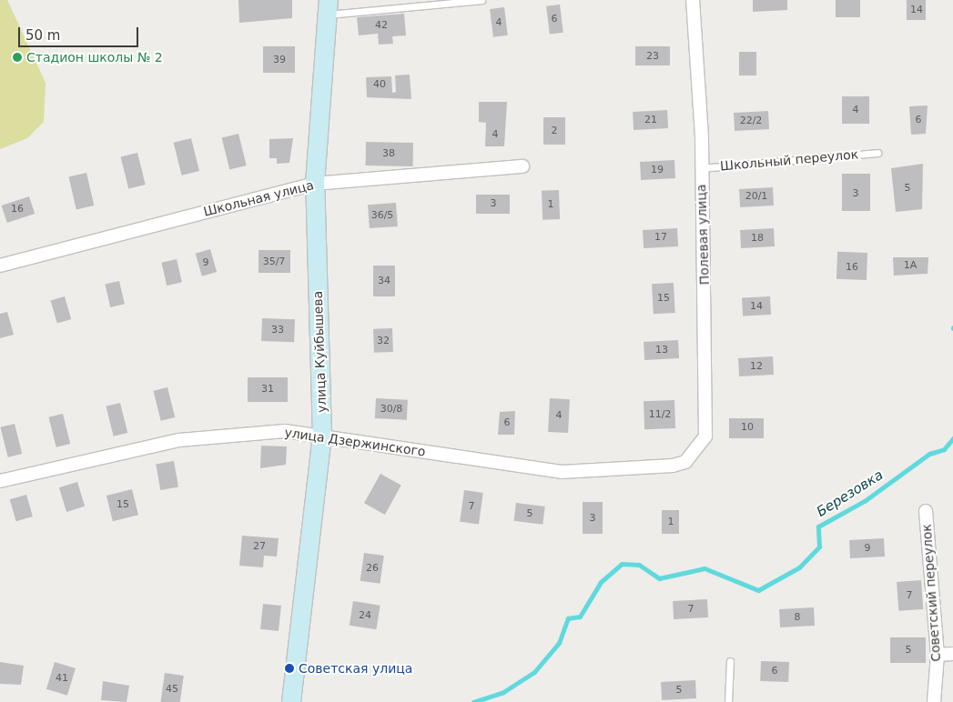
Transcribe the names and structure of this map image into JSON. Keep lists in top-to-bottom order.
{
  "streets": {
    "street": [
      "Школьная улица",
      "Полевая улица",
      "улица Куйбышева",
      "улица Дзержинского",
      "Советский переулок"
    ],
    "lane": ["Школьный переулок"]
  },
  "crossings": [
    ["Школьный переулок", "Полевая улица"],
    ["Школьная улица", "улица Куйбышева"],
    ["Полевая улица", "улица Дзержинского"],
    ["улица Куйбышева", "улица Дзержинского"]
  ],
  "water": ["Березовка"],
  "places": ["Стадион школы № 2", "Советская улица"],
  "house_numbers": [
    "14",
    "6",
    "4",
    "42",
    "23",
    "39",
    "40",
    "4",
    "21",
    "6",
    "22/2",
    "2",
    "4",
    "38",
    "19",
    "5",
    "3",
    "20/1",
    "3",
    "1",
    "16",
    "36/5",
    "17",
    "18",
    "35/7",
    "9",
    "1А",
    "16",
    "34",
    "15",
    "14",
    "33",
    "32",
    "13",
    "12",
    "31",
    "30/8",
    "11/2",
    "4",
    "6",
    "10",
    "15",
    "7",
    "5",
    "3",
    "1",
    "27",
    "9",
    "26",
    "7",
    "7",
    "24",
    "8",
    "5",
    "6",
    "41",
    "45",
    "5"
  ],
  "scale_bar": "50 m"
}
